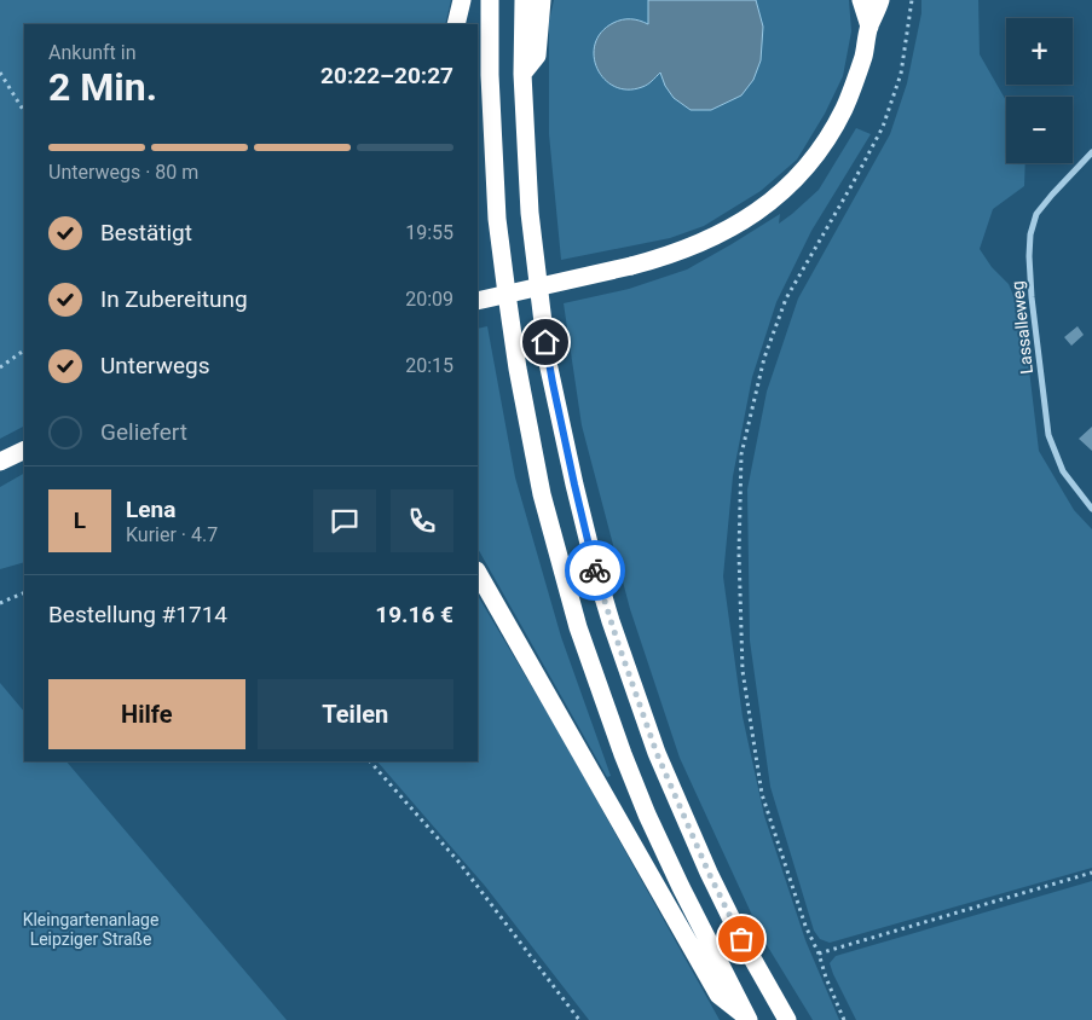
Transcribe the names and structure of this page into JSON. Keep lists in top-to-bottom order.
{
  "streets": {
    "street": ["Lassalleweg"]
  },
  "parks": ["Kleingartenanlage Leipziger Straße"],
  "page": {
    "map_buttons": ["+", "−"],
    "heading": ["2 Min.", "Ankunft in", "20:22–20:27"],
    "panel": [
      "Lena",
      "Kurier · 4.7",
      "Bestellung #1714",
      "19.16 €"
    ],
    "bar": "Unterwegs · 80 m",
    "list": [
      ["Bestätigt", "19:55"],
      ["In Zubereitung", "20:09"],
      ["Unterwegs", "20:15"],
      "Geliefert"
    ],
    "round": "L",
    "buttons": ["Hilfe", "Teilen"]
  }
}
